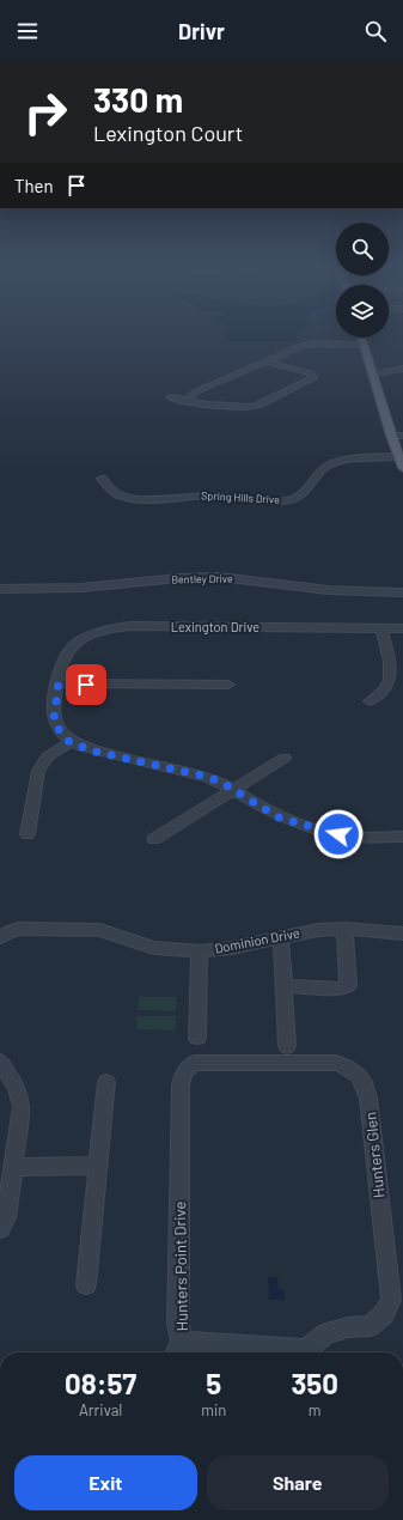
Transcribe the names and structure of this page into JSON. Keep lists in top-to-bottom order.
{
  "streets": {
    "street": [
      "Spring Hills Drive",
      "Bentley Drive",
      "Lexington Drive",
      "Dominion Drive",
      "Hunters Glen",
      "Hunters Point Drive"
    ]
  },
  "crossings": [
    ["Hunters Glen", "Hunters Point Drive"]
  ],
  "page": {
    "header": "Drivr",
    "turn": ["330 m", "Lexington Court"],
    "then": "Then",
    "eta": [
      "08:57",
      "Arrival",
      "5",
      "min",
      "350",
      "m"
    ],
    "buttons": ["Exit", "Share"]
  }
}
